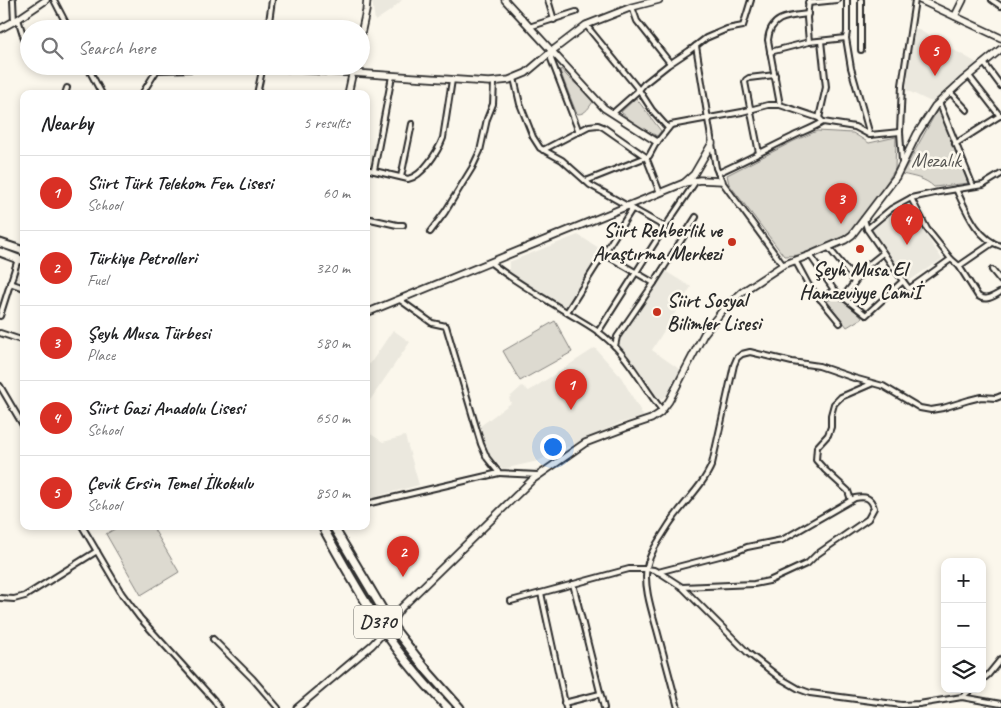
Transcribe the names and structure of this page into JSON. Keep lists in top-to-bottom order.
{
  "streets": {
    "highway": ["D370"]
  },
  "parks": ["Mezalık"],
  "places": ["Siirt Rehberlik ve Araştırma Merkezi", "Şeyh Musa El Hamzeviyye Camiİ", "Siirt Sosyal Bilimler Lisesi"],
  "page": {
    "search": "Search here",
    "pins": [
      "5",
      "3",
      "4",
      "1",
      "2"
    ],
    "heading": ["Nearby", "5 results"],
    "list": [
      {
        "mark": "1",
        "name": "Siirt Türk Telekom Fen Lisesi",
        "note": "School",
        "value": "60 m"
      },
      {
        "mark": "2",
        "name": "Türkiye Petrolleri",
        "note": "Fuel",
        "value": "320 m"
      },
      {
        "mark": "3",
        "name": "Şeyh Musa Türbesi",
        "note": "Place",
        "value": "580 m"
      },
      {
        "mark": "4",
        "name": "Siirt Gazi Anadolu Lisesi",
        "note": "School",
        "value": "650 m"
      },
      {
        "mark": "5",
        "name": "Çevik Ersin Temel İlkokulu",
        "note": "School",
        "value": "850 m"
      }
    ],
    "map_buttons": ["+", "−"]
  }
}
